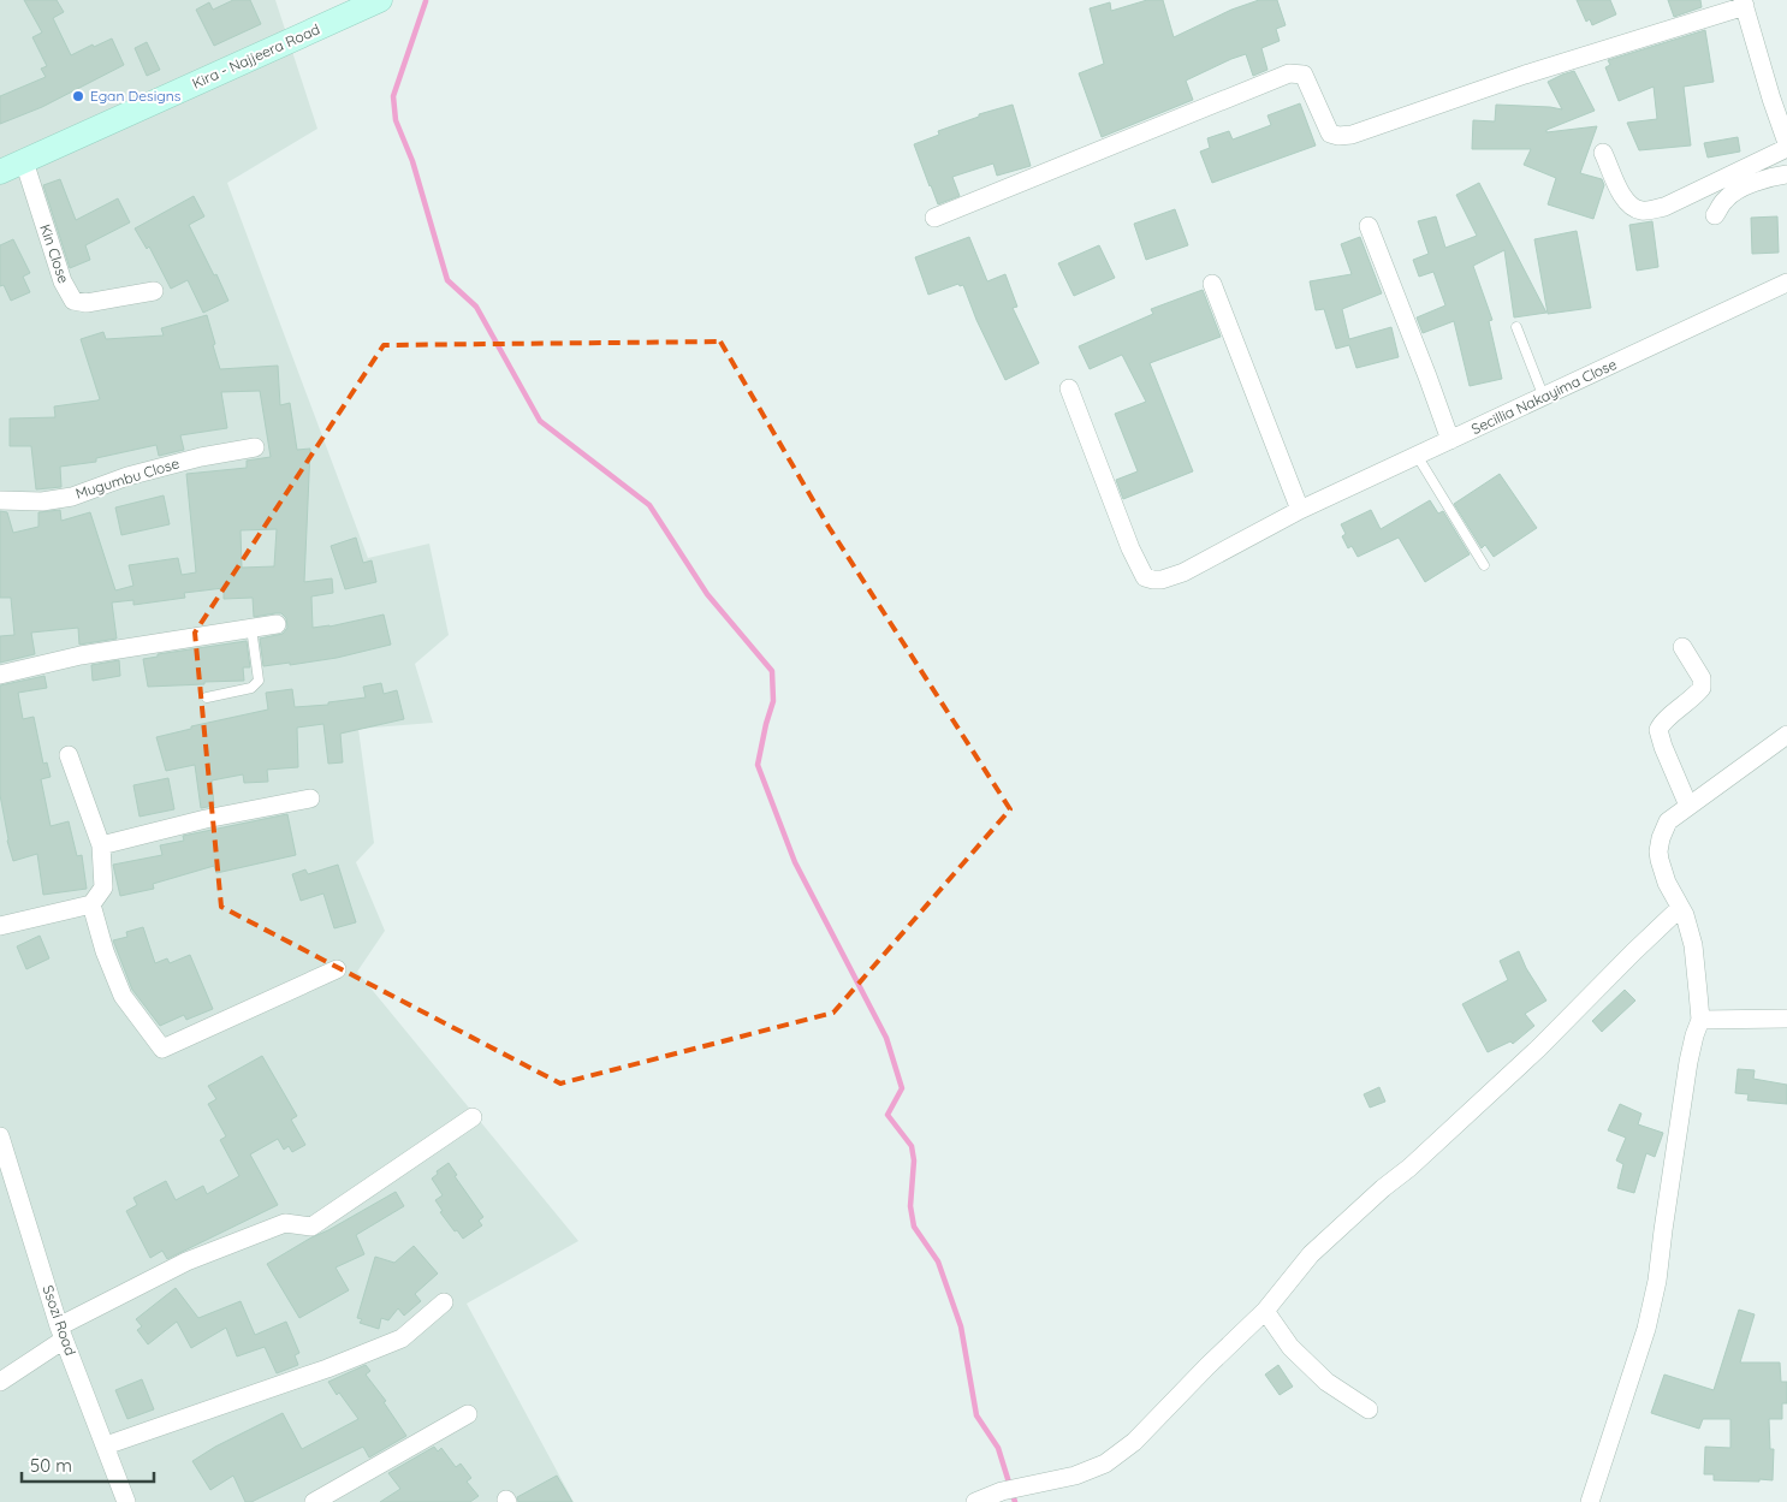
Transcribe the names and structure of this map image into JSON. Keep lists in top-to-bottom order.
{
  "streets": {
    "main road": ["Kira - Najjeera Road"],
    "street": [
      "Kin Close",
      "Secillia Nakayima Close",
      "Mugumbu Close",
      "Ssozi Road"
    ]
  },
  "crossings": [
    ["Kira - Najjeera Road", "Kin Close"]
  ],
  "places": ["Egan Designs"],
  "scale_bar": "50 m"
}
